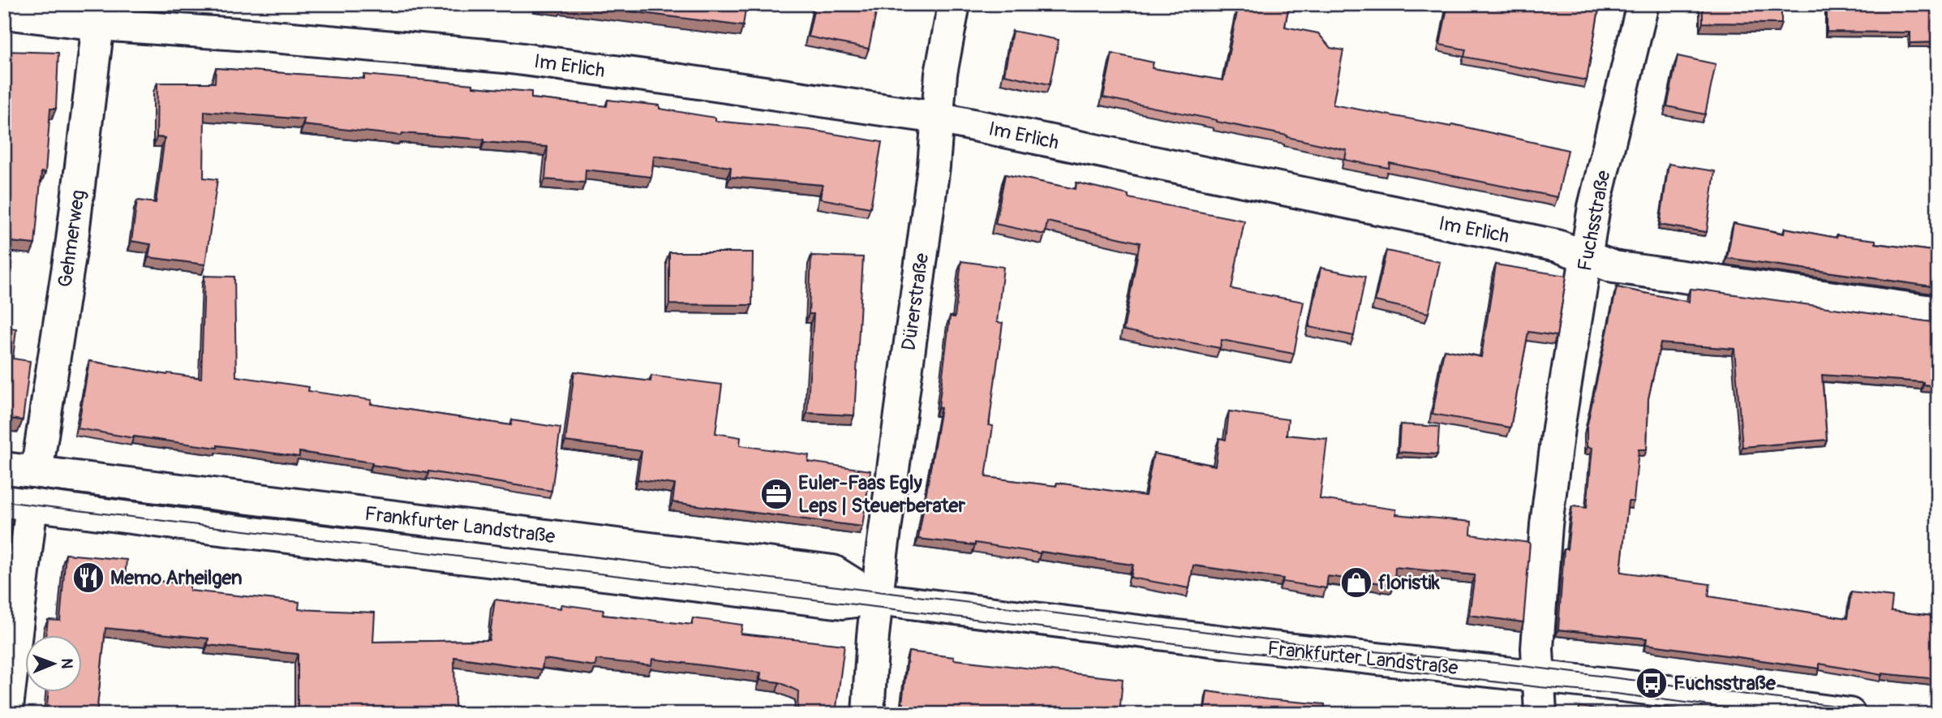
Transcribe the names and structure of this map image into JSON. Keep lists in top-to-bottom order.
{
  "streets": {
    "street": [
      "Im Erlich",
      "Fuchsstraße",
      "Gehmerweg",
      "Dürerstraße",
      "Frankfurter Landstraße"
    ]
  },
  "crossings": [
    ["Im Erlich", "Fuchsstraße"],
    ["Im Erlich", "Gehmerweg"],
    ["Im Erlich", "Dürerstraße"],
    ["Fuchsstraße", "Frankfurter Landstraße"],
    ["Gehmerweg", "Frankfurter Landstraße"],
    ["Dürerstraße", "Frankfurter Landstraße"]
  ],
  "places": {
    "office": ["Euler-Faas Egly Leps | Steuerberater"],
    "restaurant": ["Memo Arheilgen"],
    "shop": ["floristik"],
    "bus stop": ["Fuchsstraße"]
  },
  "north": "right"
}
